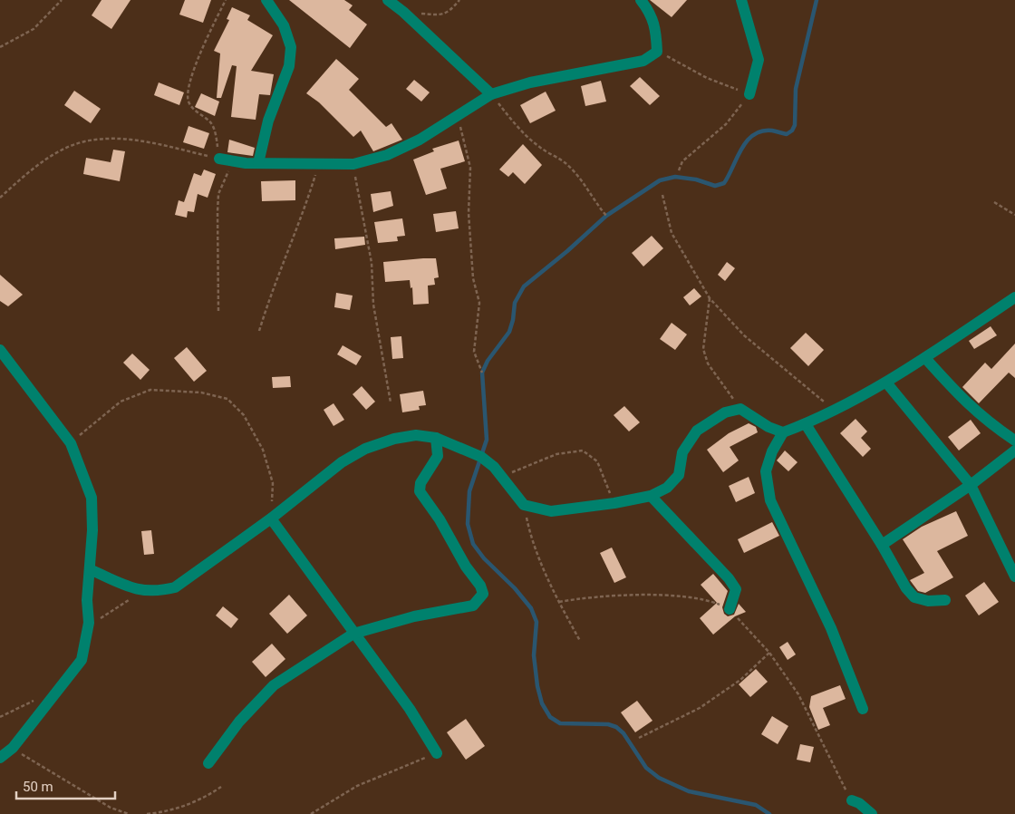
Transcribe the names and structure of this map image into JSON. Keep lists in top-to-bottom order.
{
  "scale_bar": "50 m"
}
